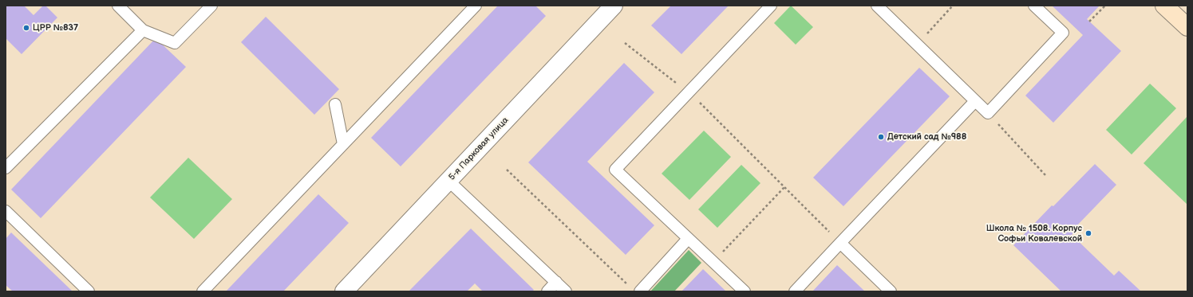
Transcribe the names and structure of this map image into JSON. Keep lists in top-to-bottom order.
{
  "streets": {
    "street": ["5-я Парковая улица"]
  },
  "places": ["ЦРР №837", "Детский сад №988", "Школа № 1508. Корпус Софьи Ковалевской"]
}
